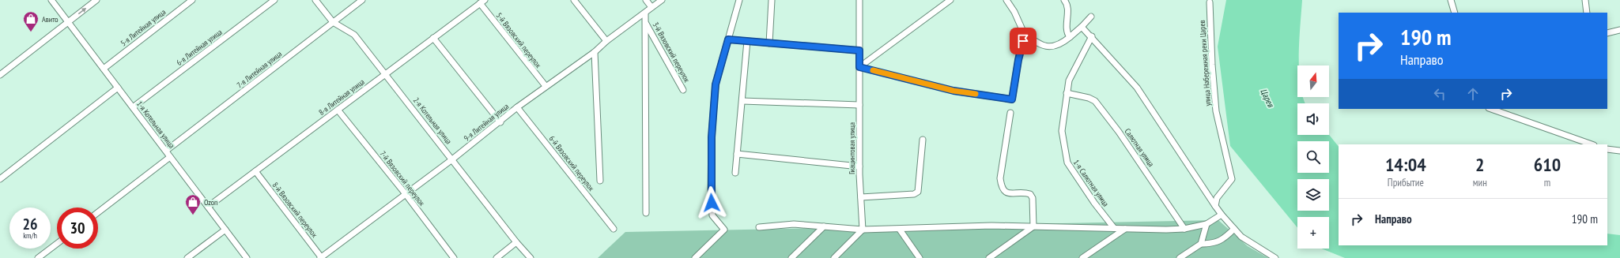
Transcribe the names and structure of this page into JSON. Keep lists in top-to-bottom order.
{
  "streets": {
    "street": [
      "5-я Литейная улица",
      "5-й Вязовский переулок",
      "6-я Литейная улица",
      "3-й Вязовский переулок",
      "улица Набережная реки Царев",
      "7-я Литейная улица",
      "8-я Литейная улица",
      "2-я Котельная улица",
      "9-я Литейная улица",
      "1-я Котельная улица",
      "Салютная улица",
      "Гиацинтовая улица",
      "6-й Вязовский переулок",
      "7-й Вязовский переулок",
      "1-я Салютная улица",
      "8-й Вязовский переулок"
    ]
  },
  "crossings": [
    ["5-я Литейная улица", "1-я Котельная улица"],
    ["5-й Вязовский переулок", "8-я Литейная улица"],
    ["5-й Вязовский переулок", "9-я Литейная улица"],
    ["6-я Литейная улица", "1-я Котельная улица"],
    ["7-я Литейная улица", "2-я Котельная улица"],
    ["7-я Литейная улица", "1-я Котельная улица"],
    ["8-я Литейная улица", "2-я Котельная улица"],
    ["8-я Литейная улица", "1-я Котельная улица"],
    ["8-я Литейная улица", "7-й Вязовский переулок"],
    ["8-я Литейная улица", "8-й Вязовский переулок"],
    ["2-я Котельная улица", "9-я Литейная улица"],
    ["9-я Литейная улица", "6-й Вязовский переулок"],
    ["9-я Литейная улица", "7-й Вязовский переулок"],
    ["9-я Литейная улица", "8-й Вязовский переулок"],
    ["Салютная улица", "1-я Салютная улица"]
  ],
  "water": ["Царев"],
  "places": {
    "shop": ["Авито", "Ozon"]
  },
  "north": "top",
  "page": {
    "turn": ["190 m", "Направо"],
    "map_buttons": "+",
    "eta": [
      "14:04",
      "Прибытие",
      "2",
      "мин",
      "610",
      "m"
    ],
    "list": [
      {
        "name": "Направо",
        "value": "190 m"
      }
    ],
    "speed": "26 km/h",
    "limit": "30"
  }
}
